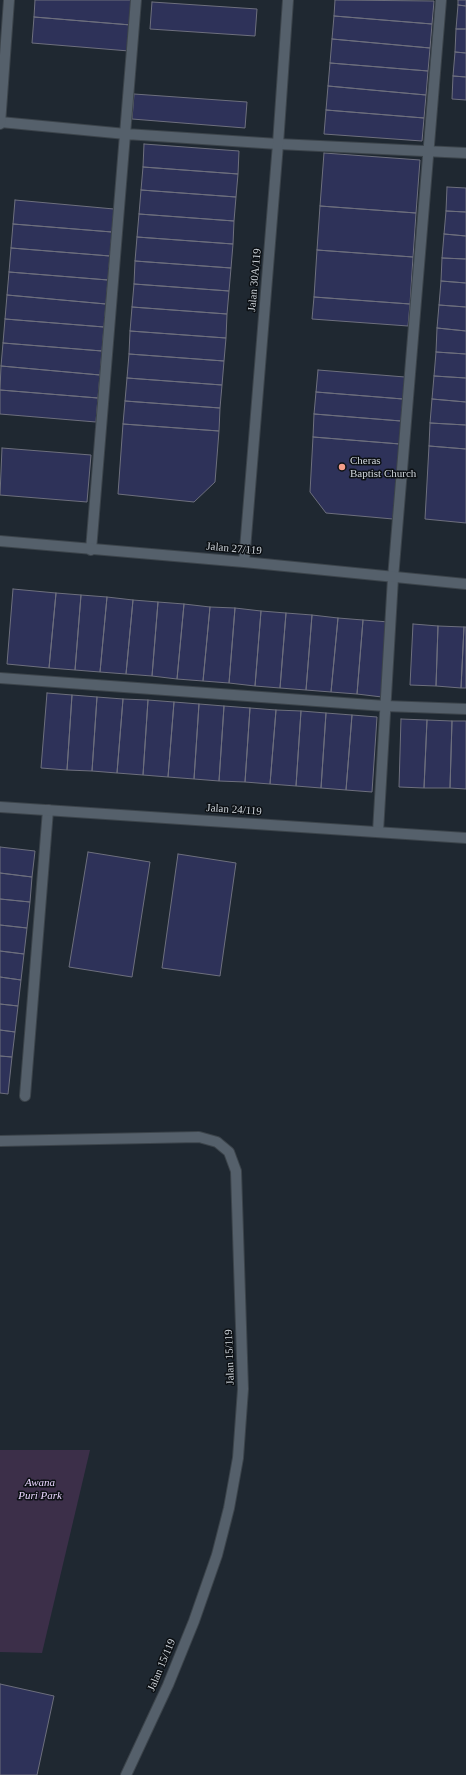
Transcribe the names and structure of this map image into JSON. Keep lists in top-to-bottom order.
{
  "streets": {
    "street": [
      "Jalan 30A/119",
      "Jalan 27/119",
      "Jalan 24/119",
      "Jalan 15/119"
    ]
  },
  "crossings": [
    ["Jalan 30A/119", "Jalan 27/119"]
  ],
  "parks": ["Awana Puri Park"],
  "places": ["Cheras Baptist Church"]
}
